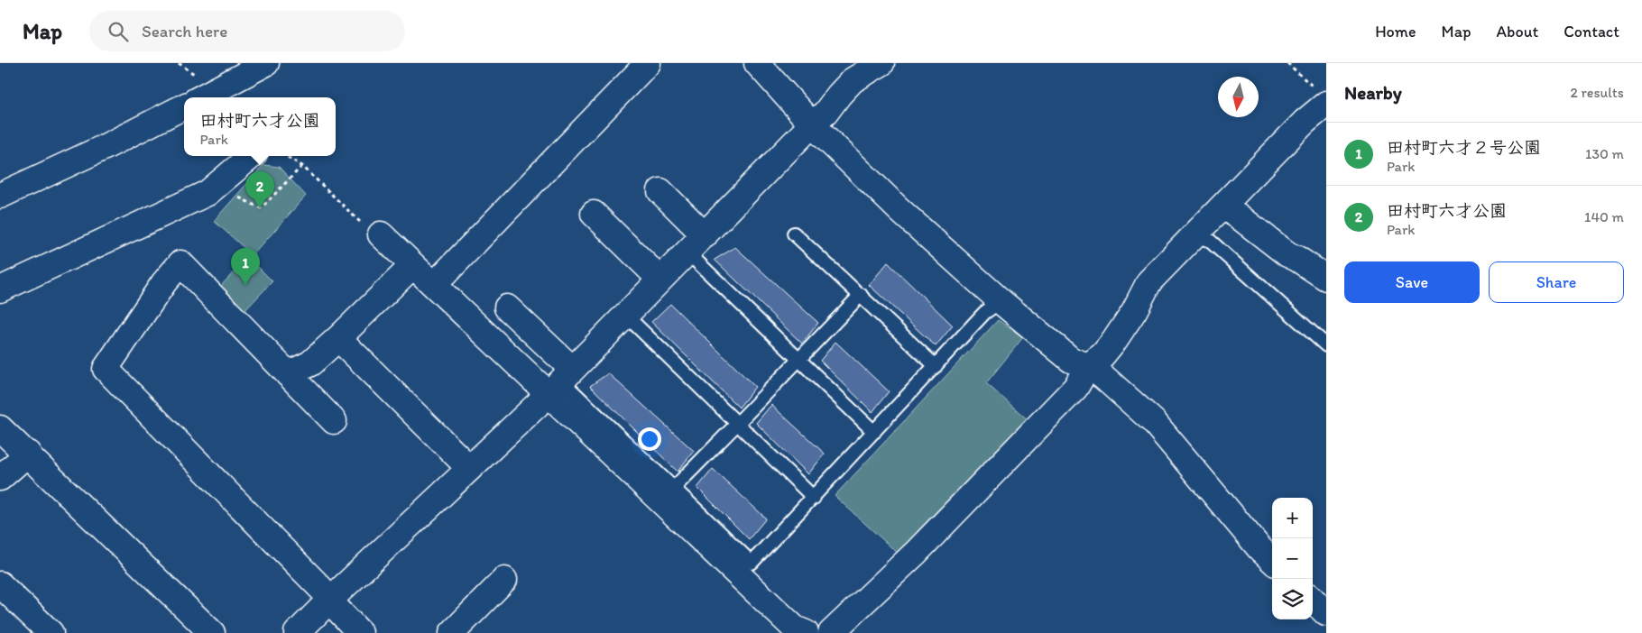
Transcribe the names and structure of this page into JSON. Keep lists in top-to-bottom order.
{
  "north": "bottom",
  "page": {
    "header": "Map",
    "search": "Search here",
    "nav": [
      "Home",
      "Map",
      "About",
      "Contact"
    ],
    "heading": ["Nearby", "2 results"],
    "popup": ["田村町六才公園", "Park"],
    "list": [
      {
        "mark": "1",
        "name": "田村町六才２号公園",
        "note": "Park",
        "value": "130 m"
      },
      {
        "mark": "2",
        "name": "田村町六才公園",
        "note": "Park",
        "value": "140 m"
      }
    ],
    "pins": ["2", "1"],
    "buttons": ["Save", "Share"],
    "map_buttons": ["+", "−"]
  }
}
